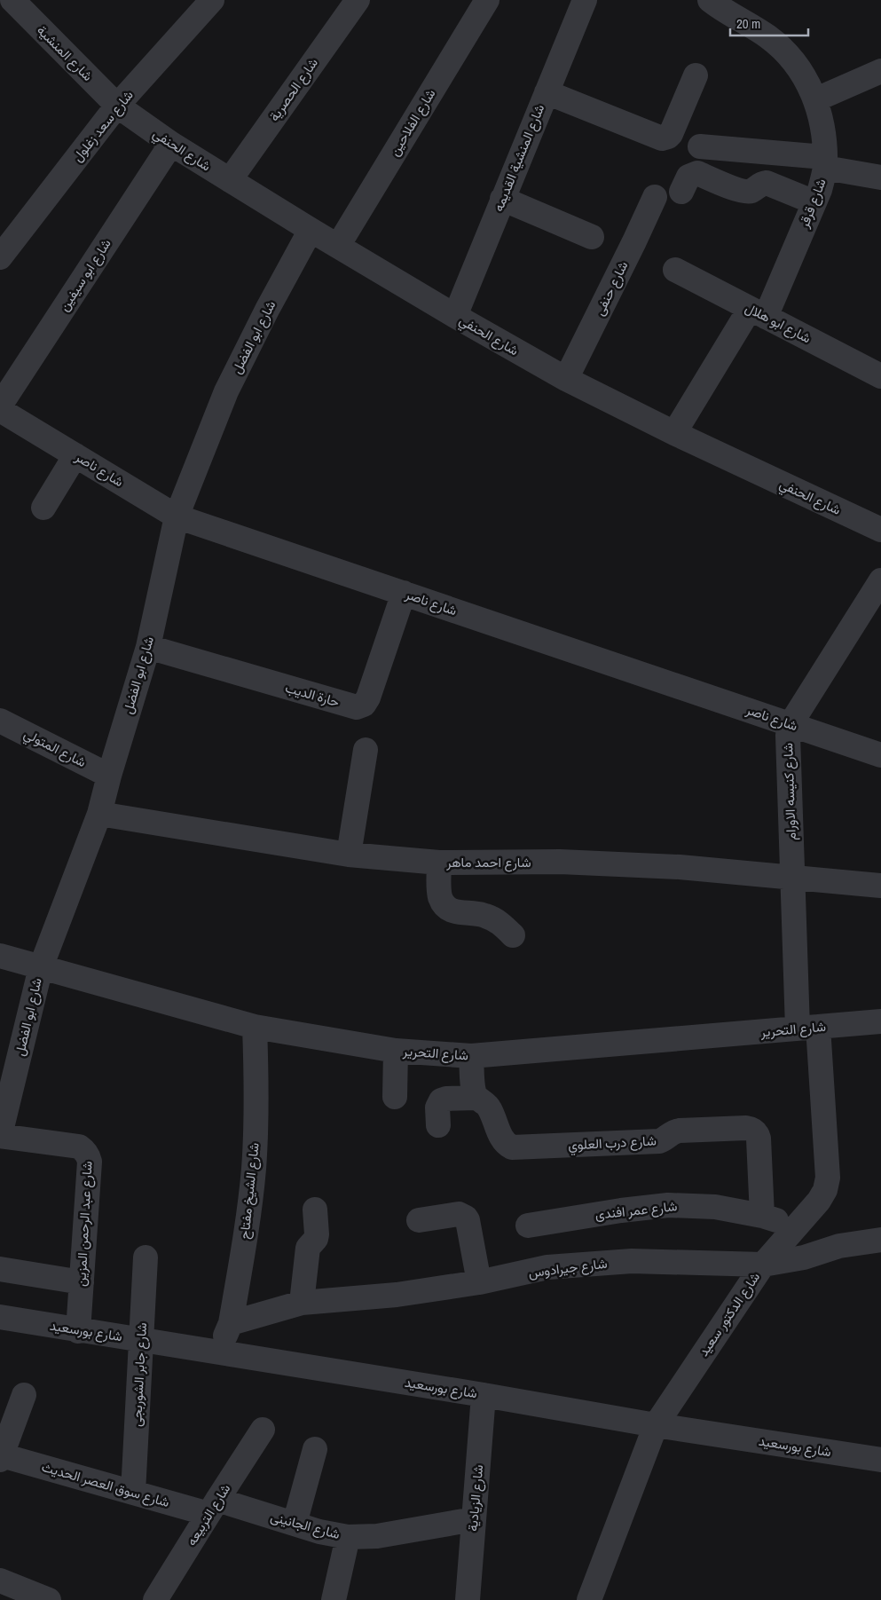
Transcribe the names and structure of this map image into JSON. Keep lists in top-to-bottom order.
{
  "streets": {
    "street": [
      "شارع المنشية",
      "شارع الحصرية",
      "شارع الفلاحين",
      "شارع سعد زغلول",
      "شارع الحنفي",
      "شارع المنشية القديمه",
      "شارع قرقر",
      "شارع ابو سيفين",
      "شارع حنفى",
      "شارع ابو هلال",
      "شارع ابو الفضل",
      "شارع ناصر",
      "حارة الديب",
      "شارع المتولي",
      "شارع كنيسه الاورام",
      "شارع احمد ماهر",
      "شارع التحرير",
      "شارع درب العلوي",
      "شارع الشيخ مفتاح",
      "شارع عمر افندى",
      "شارع عبد الرحمن المزين",
      "شارع جيرادوس",
      "شارع الدكتور سعيد",
      "شارع بورسعيد",
      "شارع جابر الشوربجى",
      "شارع سوق العصر الحديث",
      "شارع الزيادية",
      "شارع التربيعه",
      "شارع الجانينى"
    ]
  },
  "crossings": [
    ["شارع المنشية", "شارع سعد زغلول"],
    ["شارع المنشية", "شارع الحنفي"],
    ["شارع الحصرية", "شارع الحنفي"],
    ["شارع الفلاحين", "شارع الحنفي"],
    ["شارع سعد زغلول", "شارع الحنفي"],
    ["شارع الحنفي", "شارع المنشية القديمه"],
    ["شارع الحنفي", "شارع قرقر"],
    ["شارع الحنفي", "شارع ابو سيفين"],
    ["شارع الحنفي", "شارع حنفى"],
    ["شارع الحنفي", "شارع ابو الفضل"],
    ["شارع قرقر", "شارع ابو هلال"],
    ["شارع ابو الفضل", "شارع ناصر"],
    ["شارع ابو الفضل", "حارة الديب"],
    ["شارع ابو الفضل", "شارع المتولي"],
    ["شارع ابو الفضل", "شارع احمد ماهر"],
    ["شارع ابو الفضل", "شارع التحرير"],
    ["شارع ابو الفضل", "شارع عبد الرحمن المزين"],
    ["شارع ناصر", "حارة الديب"],
    ["شارع ناصر", "شارع كنيسه الاورام"],
    ["شارع كنيسه الاورام", "شارع احمد ماهر"],
    ["شارع كنيسه الاورام", "شارع التحرير"],
    ["شارع كنيسه الاورام", "شارع الدكتور سعيد"],
    ["شارع التحرير", "شارع الشيخ مفتاح"],
    ["شارع التحرير", "شارع الدكتور سعيد"],
    ["شارع درب العلوي", "شارع عمر افندى"],
    ["شارع الشيخ مفتاح", "شارع جيرادوس"],
    ["شارع الشيخ مفتاح", "شارع بورسعيد"],
    ["شارع عمر افندى", "شارع الدكتور سعيد"],
    ["شارع عبد الرحمن المزين", "شارع بورسعيد"],
    ["شارع جيرادوس", "شارع الدكتور سعيد"],
    ["شارع الدكتور سعيد", "شارع بورسعيد"],
    ["شارع بورسعيد", "شارع جابر الشوربجى"],
    ["شارع بورسعيد", "شارع الزيادية"],
    ["شارع جابر الشوربجى", "شارع سوق العصر الحديث"],
    ["شارع سوق العصر الحديث", "شارع التربيعه"],
    ["شارع سوق العصر الحديث", "شارع الجانينى"],
    ["شارع الزيادية", "شارع الجانينى"],
    ["شارع التربيعه", "شارع الجانينى"]
  ],
  "scale_bar": "20 m"
}
